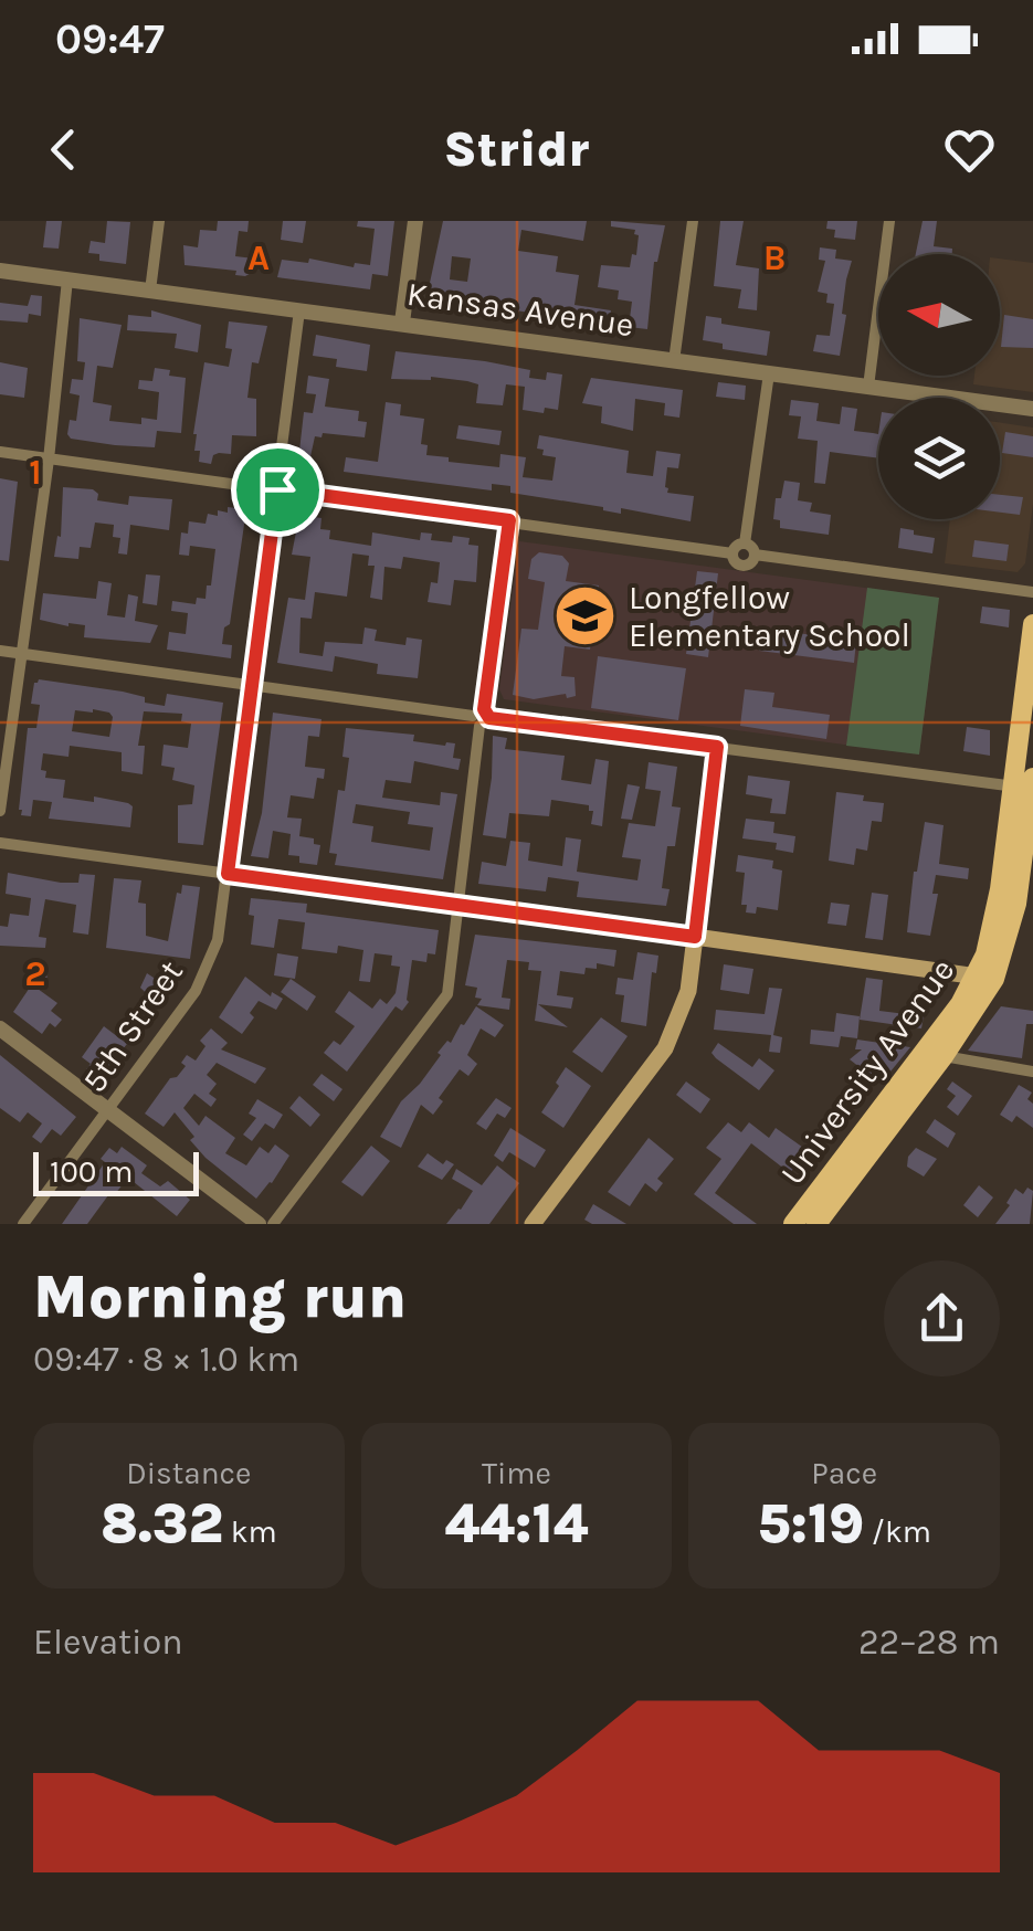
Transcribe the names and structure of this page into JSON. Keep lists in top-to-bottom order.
{
  "streets": {
    "main road": ["University Avenue"],
    "street": ["Kansas Avenue", "5th Street"]
  },
  "crossings": [
    ["Kansas Avenue", "5th Street"]
  ],
  "places": {
    "school or university": ["Longfellow Elementary School"]
  },
  "scale_bar": "100 m",
  "north": "left",
  "page": {
    "status": "09:47",
    "header": "Stridr",
    "scale": "100 m",
    "heading": ["Morning run", "09:47 · 8 × 1.0 km"],
    "stats": [
      ["Distance", "8.32 km"],
      ["Time", "44:14"],
      ["Pace", "5:19 /km"]
    ],
    "chart": ["Elevation", "22–28 m"]
  },
  "grid": {
    "columns": ["A", "B"],
    "rows": ["1", "2"]
  }
}
